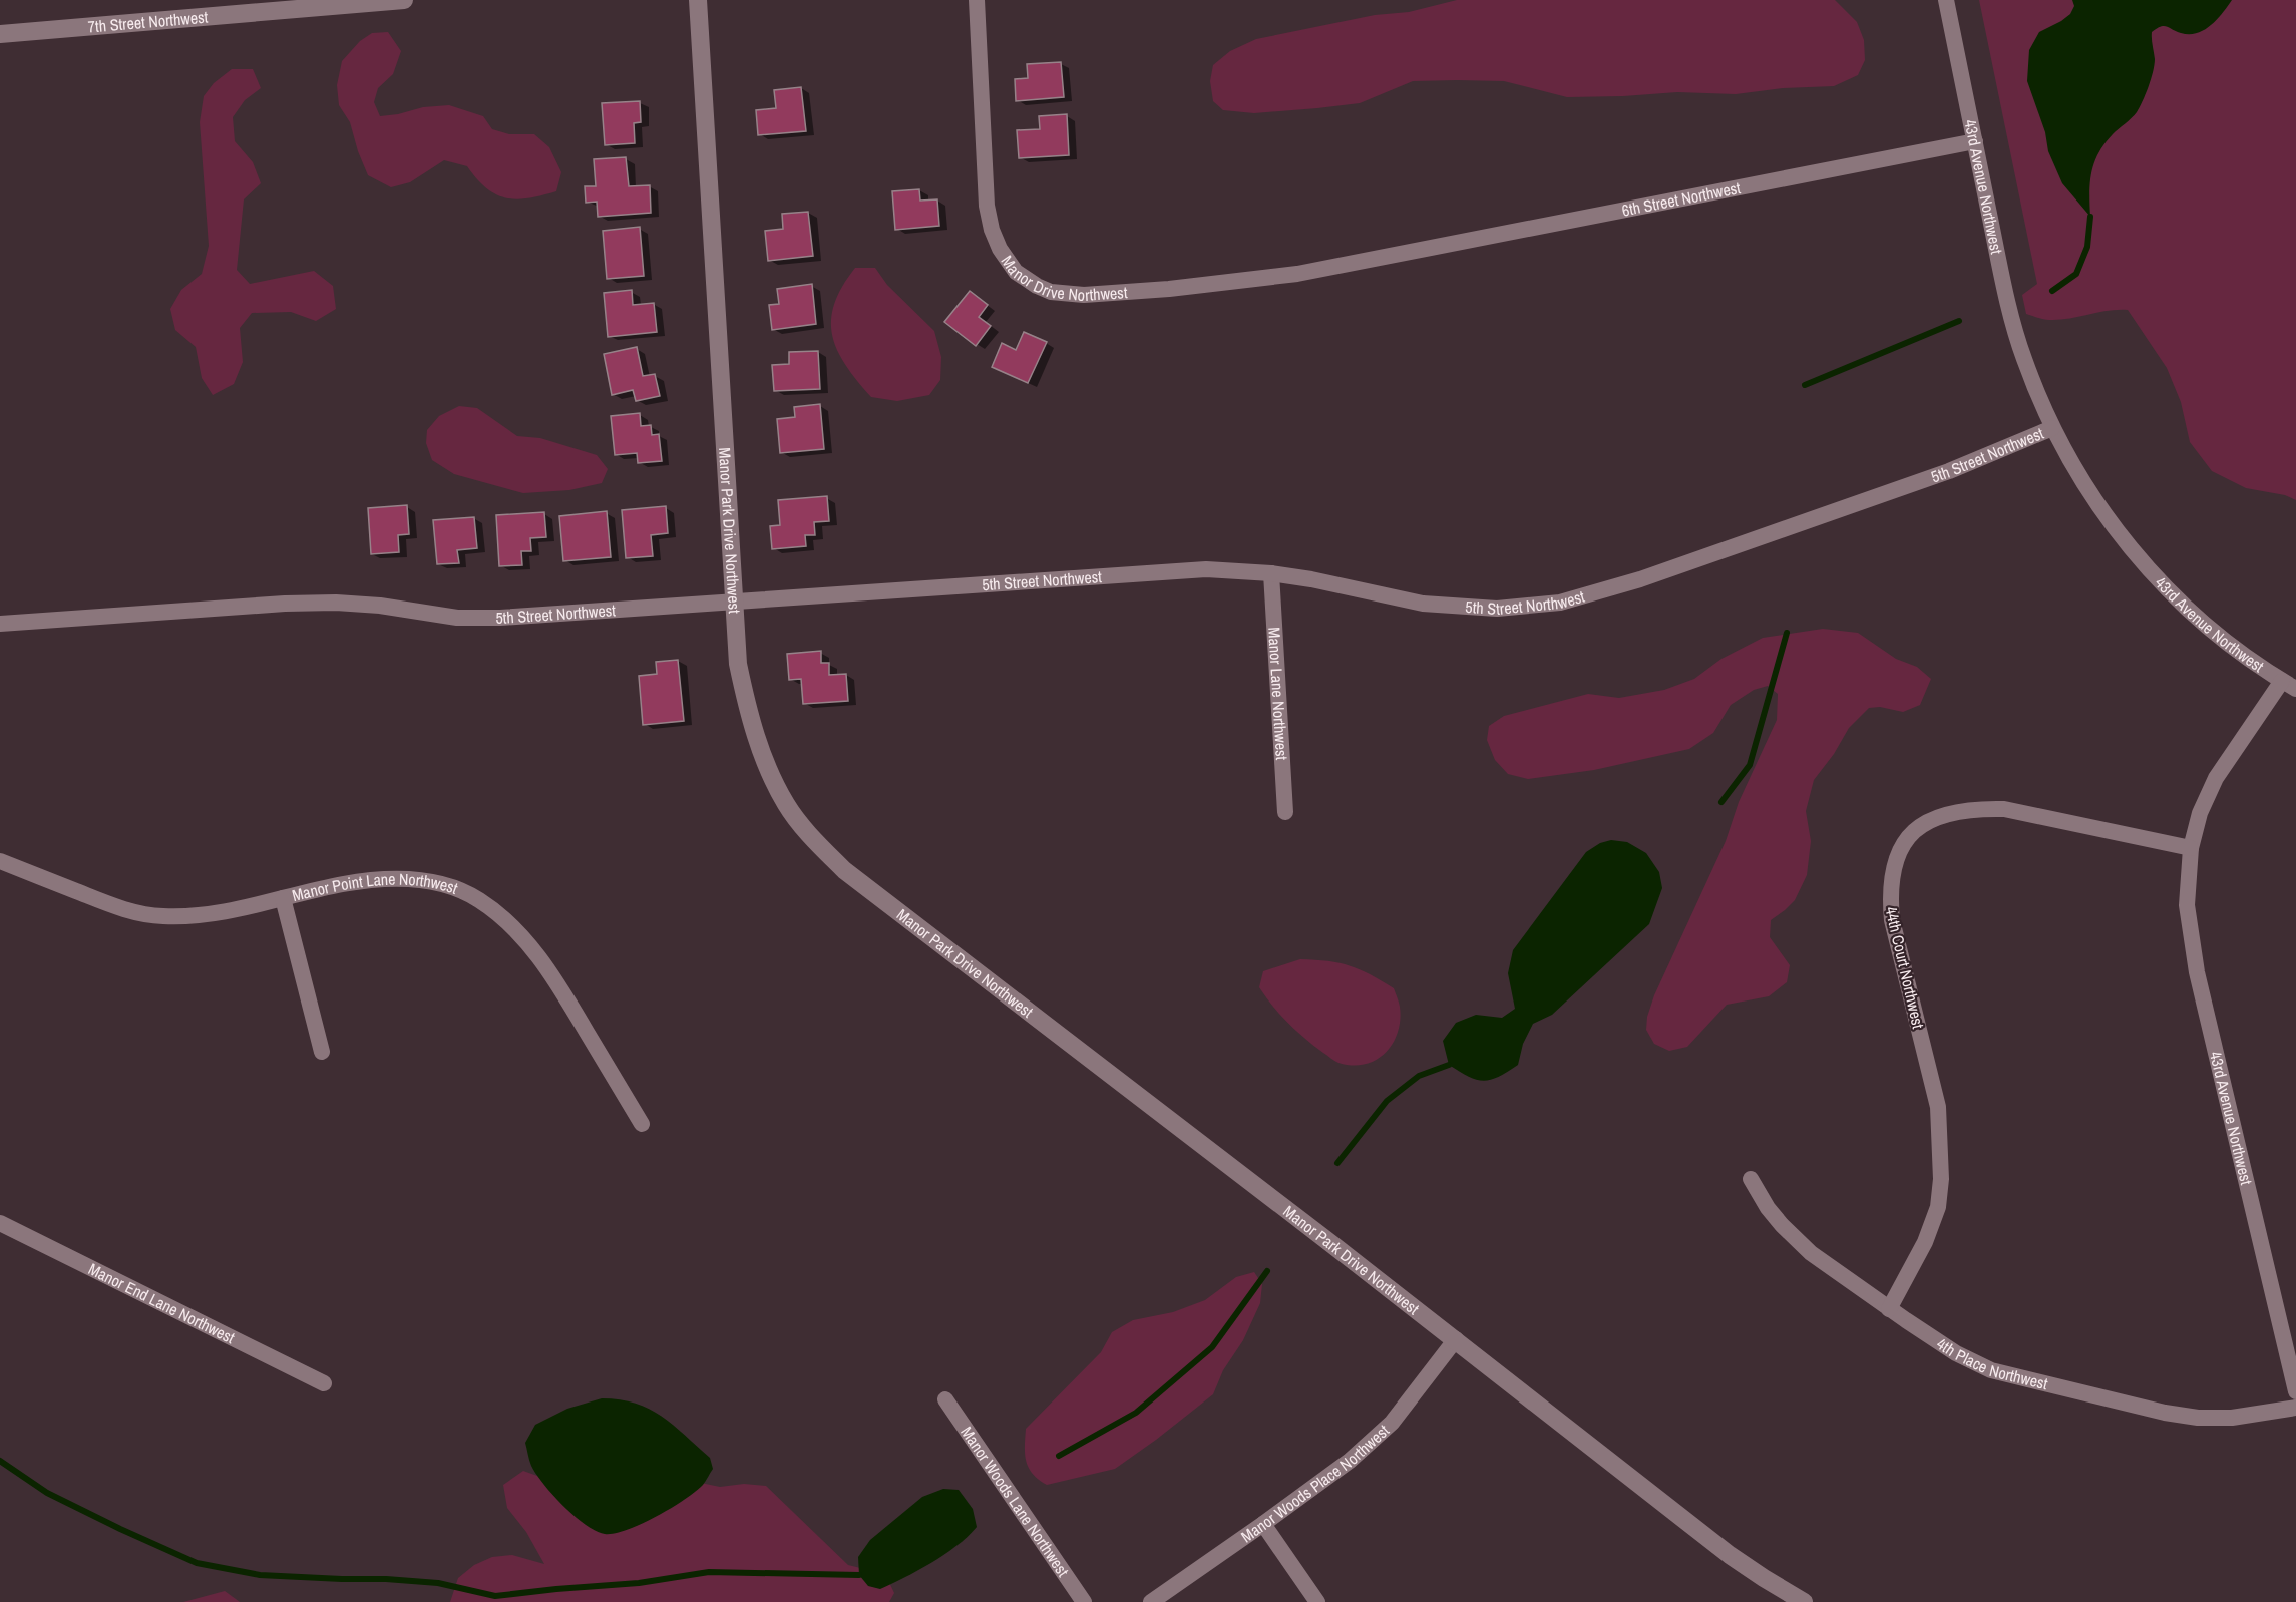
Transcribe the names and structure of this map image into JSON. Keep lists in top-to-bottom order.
{
  "streets": {
    "street": [
      "7th Street Northwest",
      "43rd Avenue Northwest",
      "6th Street Northwest",
      "Manor Drive Northwest",
      "5th Street Northwest",
      "Manor Park Drive Northwest",
      "Manor Lane Northwest",
      "Manor Point Lane Northwest",
      "44th Court Northwest",
      "Manor End Lane Northwest",
      "4th Place Northwest",
      "Manor Woods Place Northwest",
      "Manor Woods Lane Northwest"
    ]
  },
  "crossings": [
    ["43rd Avenue Northwest", "6th Street Northwest"],
    ["43rd Avenue Northwest", "5th Street Northwest"],
    ["43rd Avenue Northwest", "44th Court Northwest"],
    ["6th Street Northwest", "Manor Drive Northwest"],
    ["5th Street Northwest", "Manor Park Drive Northwest"],
    ["5th Street Northwest", "Manor Lane Northwest"],
    ["Manor Park Drive Northwest", "Manor Woods Place Northwest"],
    ["44th Court Northwest", "4th Place Northwest"]
  ]
}
